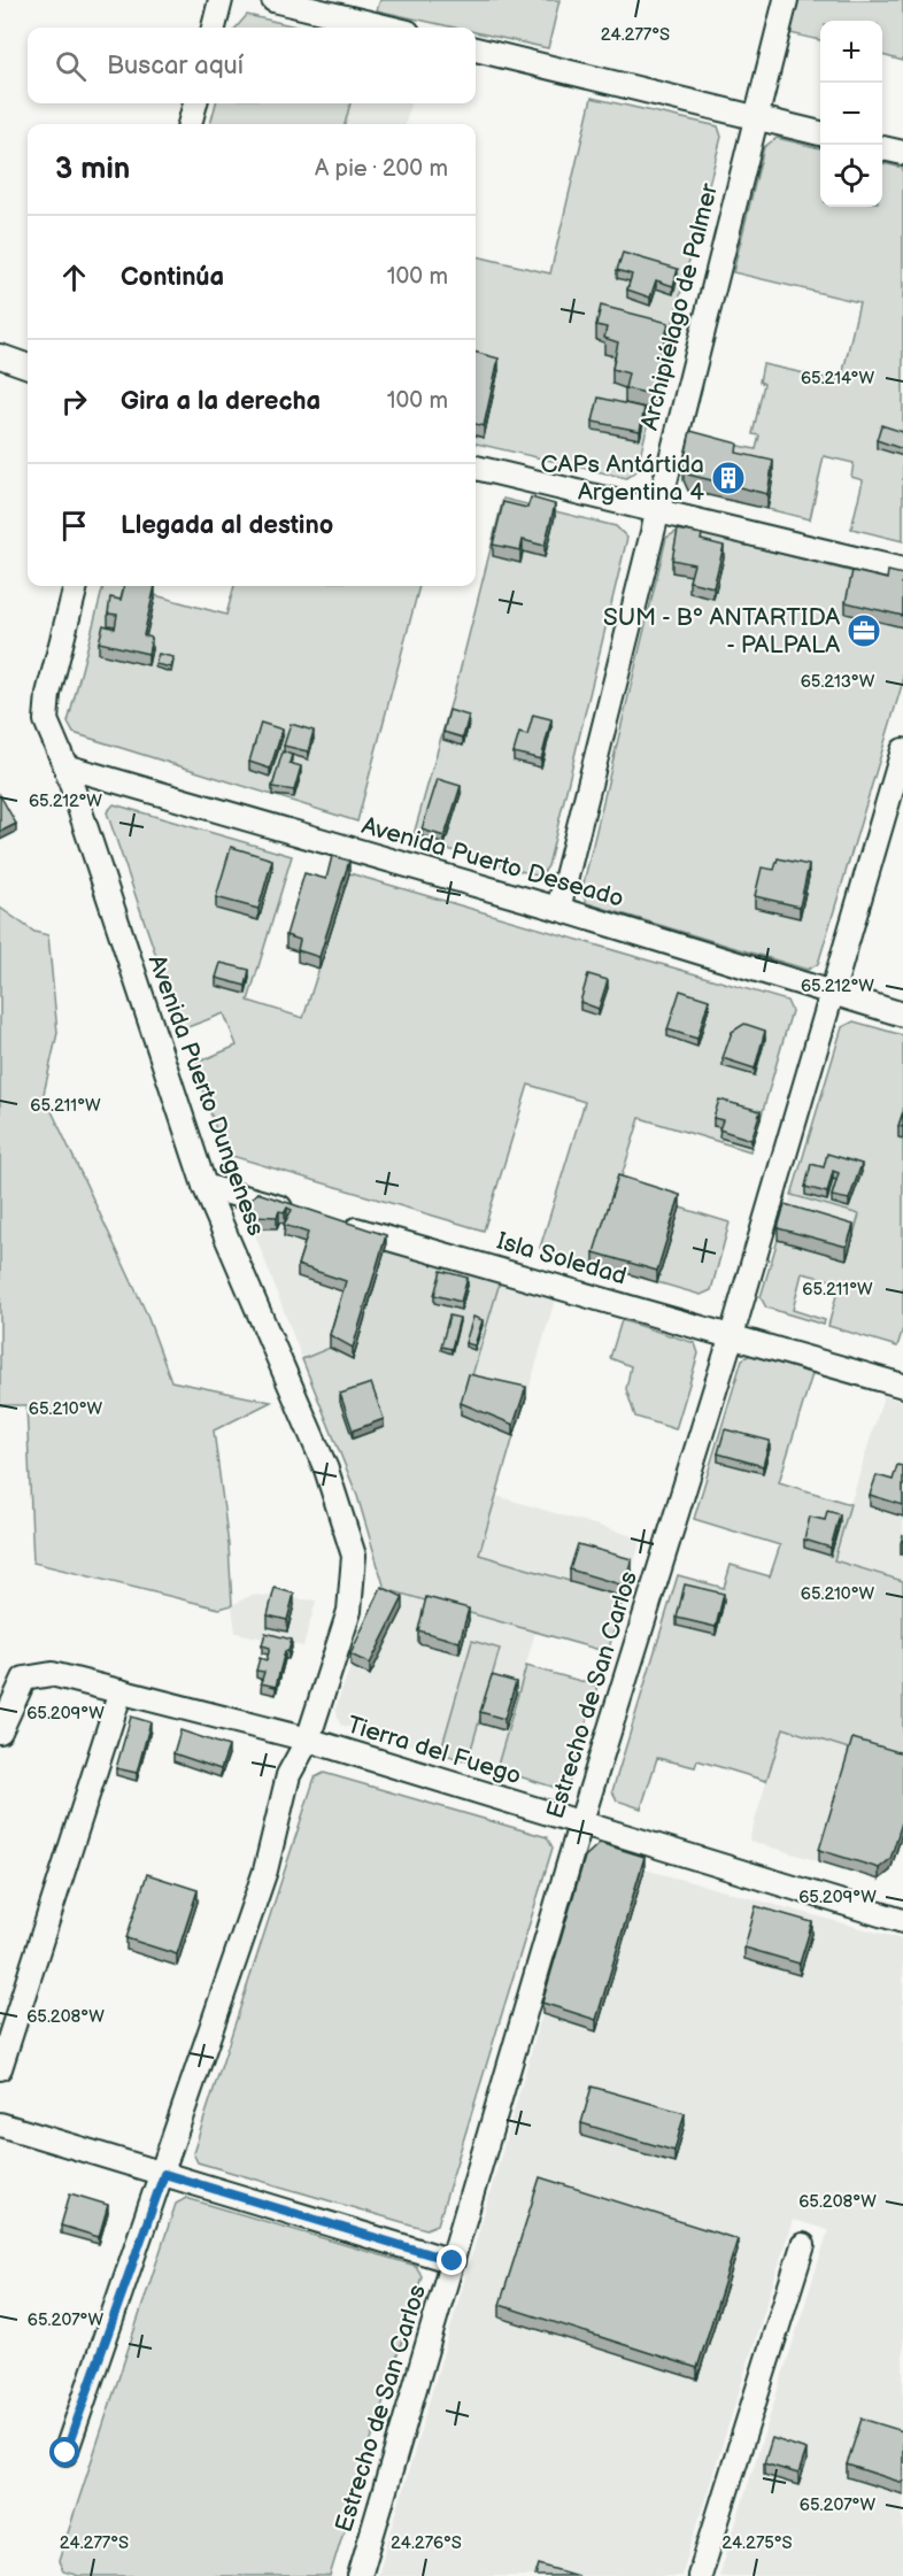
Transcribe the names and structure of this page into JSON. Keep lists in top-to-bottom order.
{
  "streets": {
    "street": [
      "Archipiélago de Palmer",
      "Avenida Puerto Deseado",
      "Avenida Puerto Dungeness",
      "Isla Soledad",
      "Estrecho de San Carlos",
      "Tierra del Fuego"
    ]
  },
  "crossings": [
    ["Archipiélago de Palmer", "Avenida Puerto Deseado"],
    ["Avenida Puerto Deseado", "Avenida Puerto Dungeness"],
    ["Avenida Puerto Deseado", "Estrecho de San Carlos"],
    ["Avenida Puerto Dungeness", "Tierra del Fuego"],
    ["Isla Soledad", "Estrecho de San Carlos"],
    ["Estrecho de San Carlos", "Tierra del Fuego"]
  ],
  "places": {
    "building": ["CAPs Antártida Argentina 4"],
    "office": ["SUM - Bº ANTARTIDA - PALPALA"]
  },
  "page": {
    "map_buttons": ["+", "−"],
    "search": "Buscar aquí",
    "heading": ["3 min", "A pie · 200 m"],
    "list": [
      ["Continúa", "100 m"],
      ["Gira a la derecha", "100 m"],
      "Llegada al destino"
    ]
  },
  "coordinates": [
    "24.277°S",
    "65.214°W",
    "65.213°W",
    "65.212°W",
    "65.211°W",
    "65.210°W",
    "65.209°W",
    "65.208°W",
    "65.207°W",
    "24.276°S",
    "24.275°S"
  ]
}
